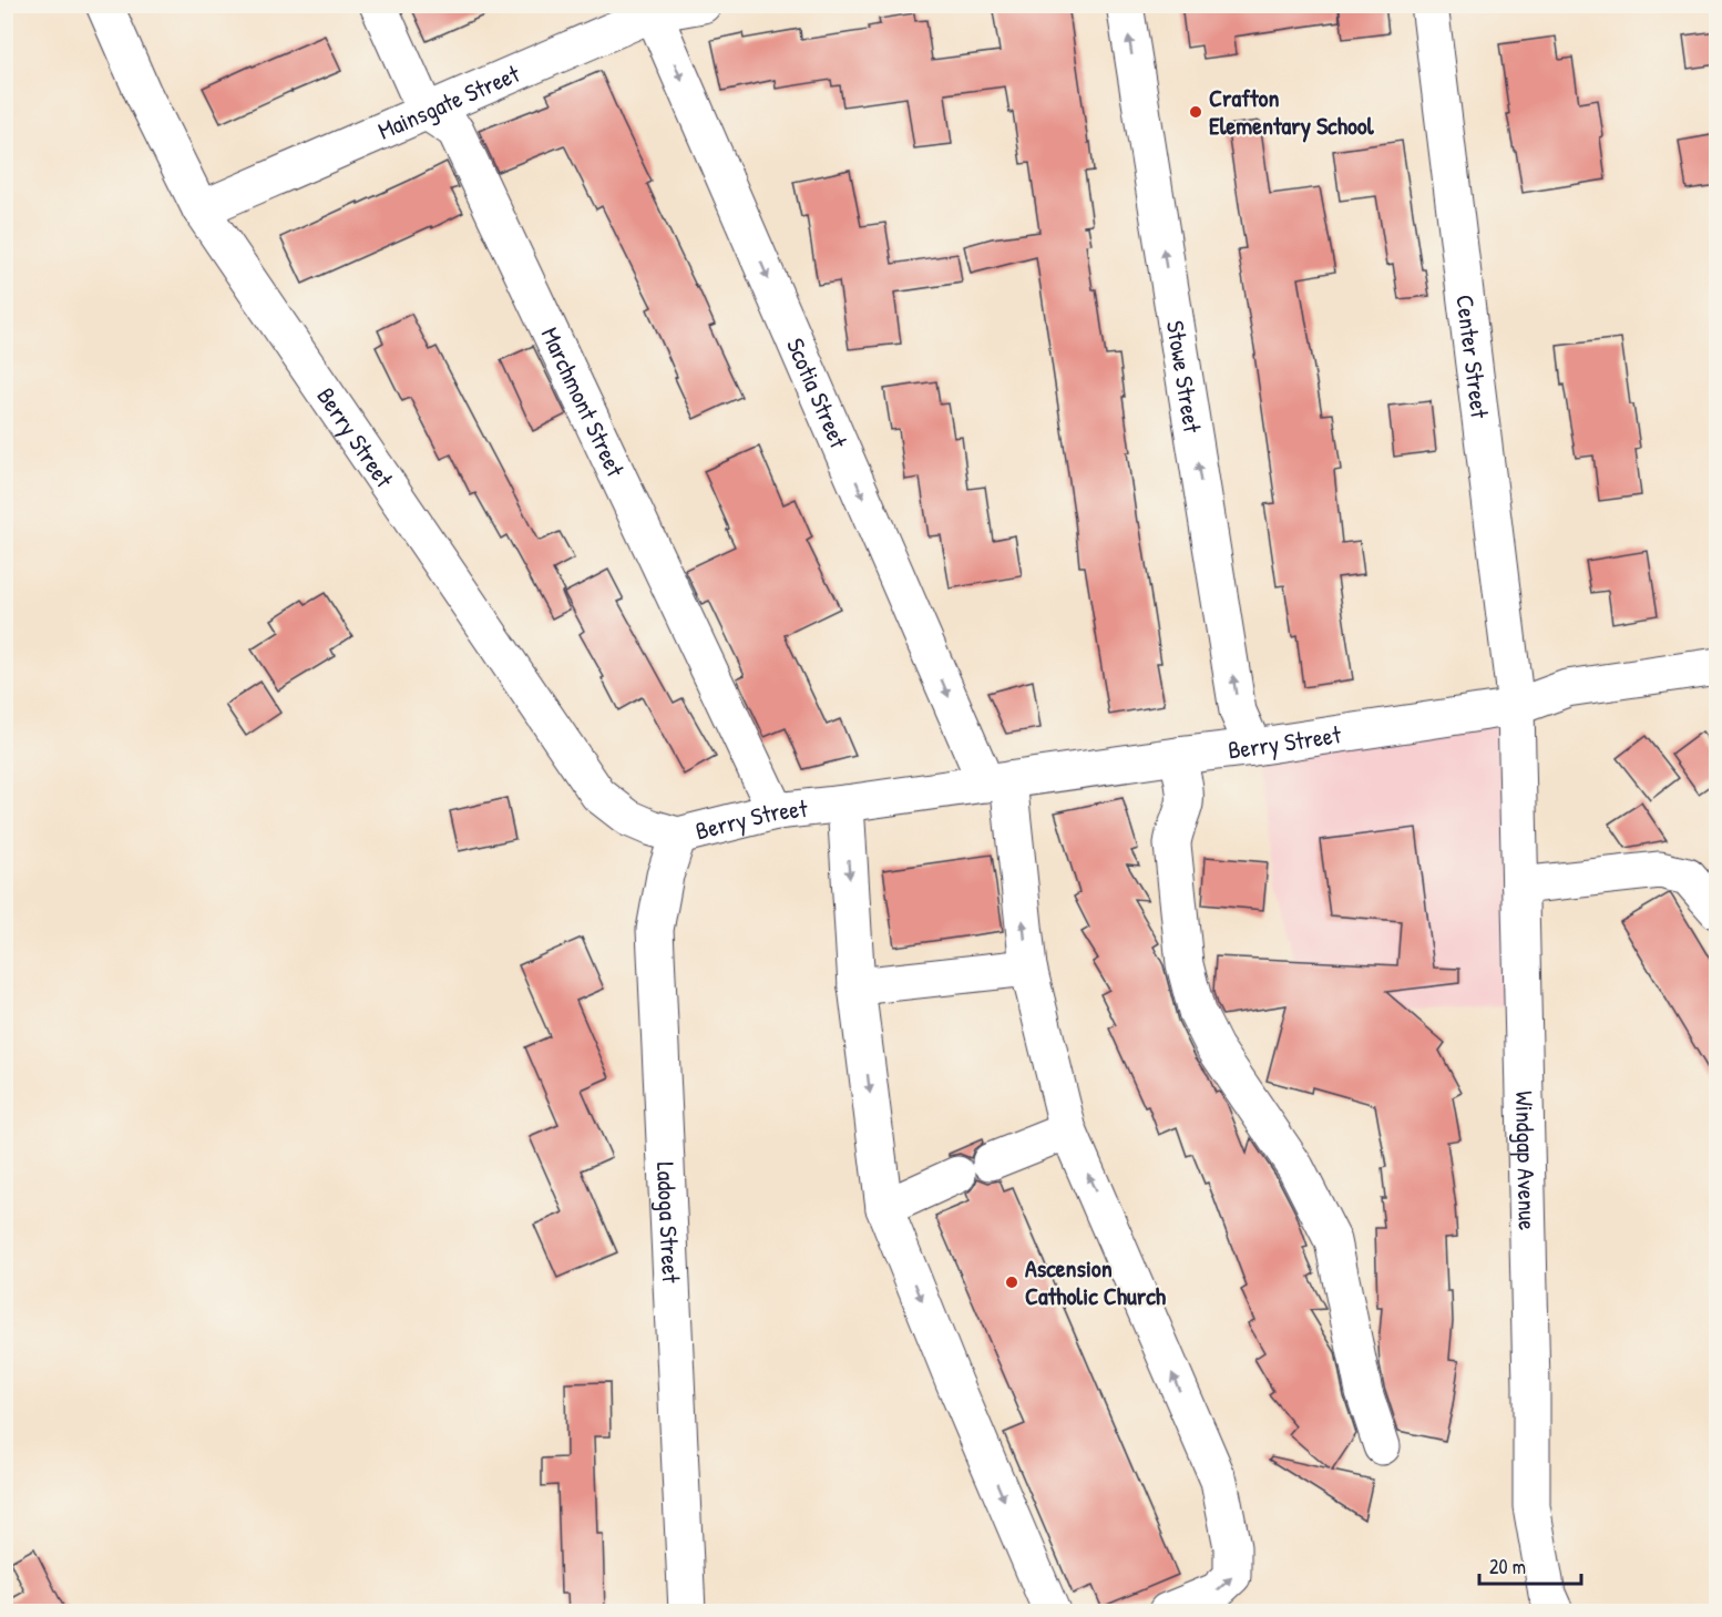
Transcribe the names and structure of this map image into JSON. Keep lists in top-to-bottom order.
{
  "streets": {
    "street": [
      "Mainsgate Street",
      "Center Street",
      "Stowe Street",
      "Scotia Street",
      "Marchmont Street",
      "Berry Street",
      "Windgap Avenue",
      "Ladoga Street"
    ]
  },
  "crossings": [
    ["Mainsgate Street", "Scotia Street"],
    ["Mainsgate Street", "Marchmont Street"],
    ["Mainsgate Street", "Berry Street"],
    ["Center Street", "Berry Street"],
    ["Center Street", "Windgap Avenue"],
    ["Stowe Street", "Berry Street"],
    ["Scotia Street", "Berry Street"],
    ["Marchmont Street", "Berry Street"],
    ["Berry Street", "Windgap Avenue"],
    ["Berry Street", "Ladoga Street"]
  ],
  "one_way": ["Stowe Street"],
  "places": ["Crafton Elementary School", "Ascension Catholic Church"],
  "scale_bar": "20 m"
}
